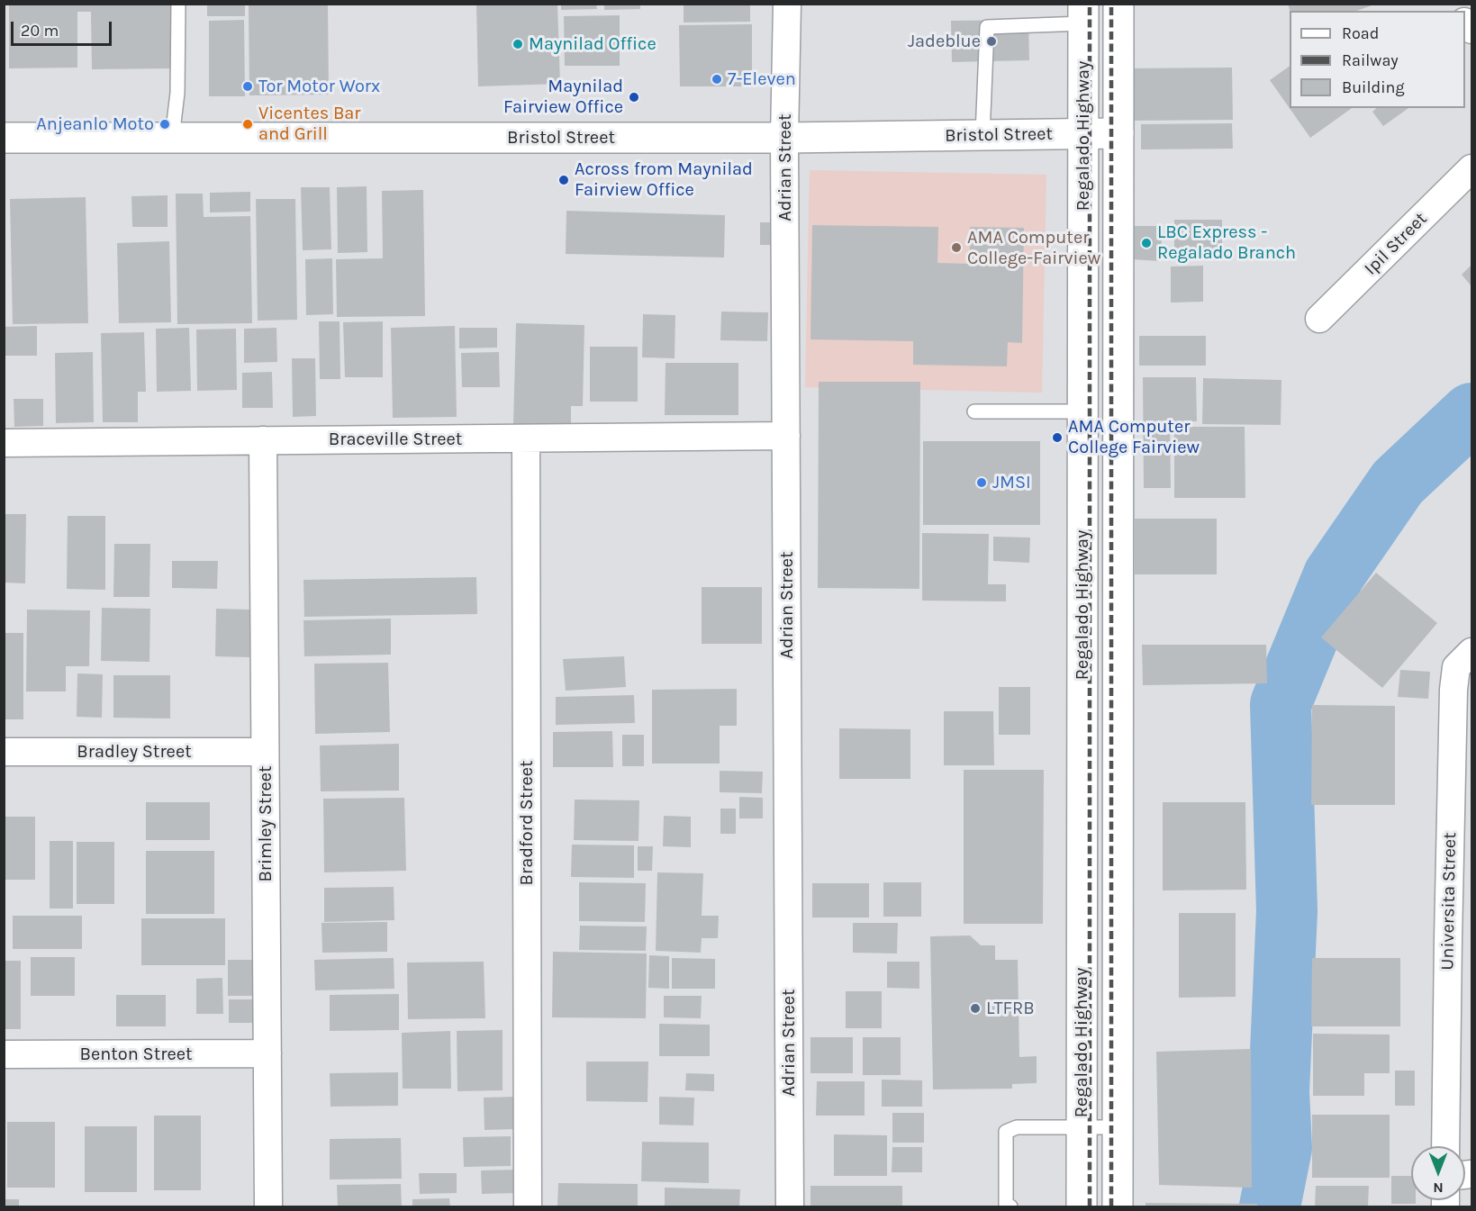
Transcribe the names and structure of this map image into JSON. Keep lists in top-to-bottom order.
{
  "streets": {
    "main road": ["Bristol Street", "Regalado Highway"],
    "street": [
      "Adrian Street",
      "Ipil Street",
      "Braceville Street",
      "Bradley Street",
      "Bradford Street",
      "Brimley Street",
      "Universita Street",
      "Benton Street"
    ]
  },
  "crossings": [
    ["Bristol Street", "Regalado Highway"],
    ["Bristol Street", "Adrian Street"],
    ["Adrian Street", "Braceville Street"],
    ["Braceville Street", "Bradford Street"],
    ["Braceville Street", "Brimley Street"],
    ["Bradley Street", "Brimley Street"],
    ["Brimley Street", "Benton Street"]
  ],
  "places": [
    "Jadeblue",
    "Maynilad Office",
    "7-Eleven",
    "Tor Motor Worx",
    "Maynilad Fairview Office",
    "Anjeanlo Moto",
    "Vicentes Bar and Grill",
    "Across from Maynilad Fairview Office",
    "LBC Express - Regalado Branch",
    "AMA Computer College-Fairview",
    "AMA Computer College Fairview",
    "JMSI",
    "LTFRB"
  ],
  "legend": ["Road", "Railway", "Building"],
  "scale_bar": "20 m",
  "north": "bottom"
}
